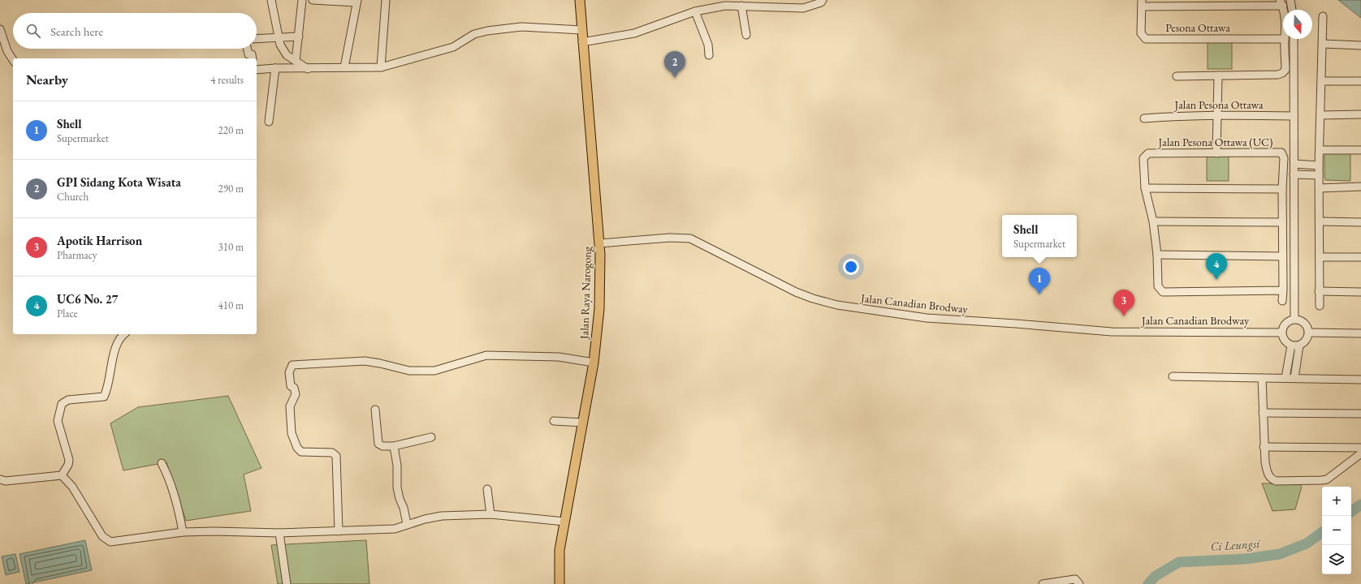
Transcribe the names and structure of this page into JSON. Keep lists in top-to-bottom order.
{
  "streets": {
    "main road": ["Jalan Raya Narogong"],
    "street": [
      "Pesona Ottawa",
      "Jalan Pesona Ottawa",
      "Jalan Pesona Ottawa (UC)",
      "Jalan Canadian Brodway"
    ]
  },
  "crossings": [
    ["Jalan Raya Narogong", "Jalan Canadian Brodway"]
  ],
  "water": ["Ci Leungsi"],
  "north": "bottom",
  "page": {
    "search": "Search here",
    "pins": [
      "2",
      "4",
      "1",
      "3"
    ],
    "heading": ["Nearby", "4 results"],
    "list": [
      {
        "mark": "1",
        "name": "Shell",
        "note": "Supermarket",
        "value": "220 m"
      },
      {
        "mark": "2",
        "name": "GPI Sidang Kota Wisata",
        "note": "Church",
        "value": "290 m"
      },
      {
        "mark": "3",
        "name": "Apotik Harrison",
        "note": "Pharmacy",
        "value": "310 m"
      },
      {
        "mark": "4",
        "name": "UC6 No. 27",
        "note": "Place",
        "value": "410 m"
      }
    ],
    "popup": ["Shell", "Supermarket"],
    "map_buttons": ["+", "−"]
  }
}
